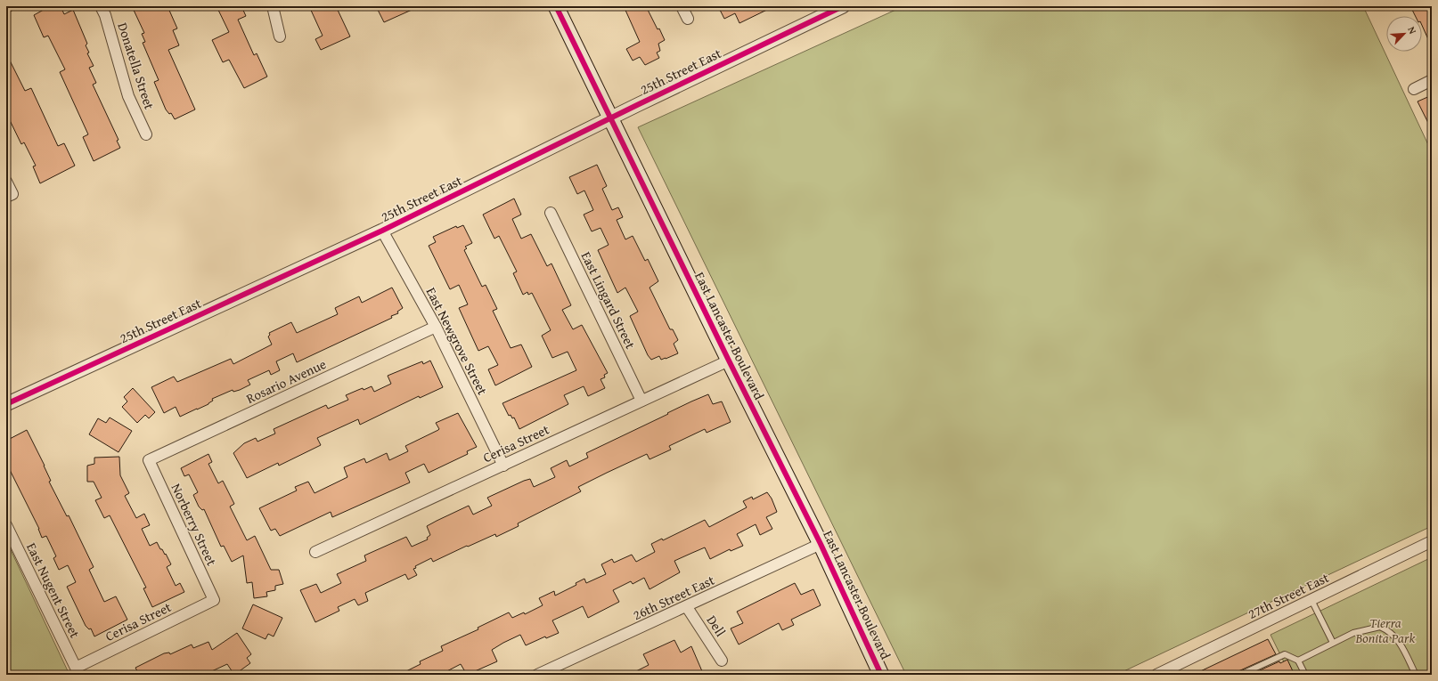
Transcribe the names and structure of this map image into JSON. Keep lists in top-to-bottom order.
{
  "streets": {
    "main road": ["East Lancaster Boulevard"],
    "street": [
      "Donatella Street",
      "25th Street East",
      "East Lingard Street",
      "East Newgrove Street",
      "Rosario Avenue",
      "Cerisa Street",
      "Norberry Street",
      "East Nugent Street",
      "27th Street East",
      "26th Street East",
      "Dell"
    ]
  },
  "crossings": [
    ["25th Street East", "East Lancaster Boulevard"],
    ["25th Street East", "East Newgrove Street"],
    ["East Lingard Street", "Cerisa Street"],
    ["East Lancaster Boulevard", "Cerisa Street"],
    ["East Lancaster Boulevard", "26th Street East"],
    ["East Newgrove Street", "Rosario Avenue"],
    ["East Newgrove Street", "Cerisa Street"],
    ["Rosario Avenue", "Norberry Street"],
    ["Cerisa Street", "Norberry Street"],
    ["Cerisa Street", "East Nugent Street"],
    ["26th Street East", "Dell"]
  ],
  "parks": ["Tierra Bonita Park"],
  "north": "top right"
}
